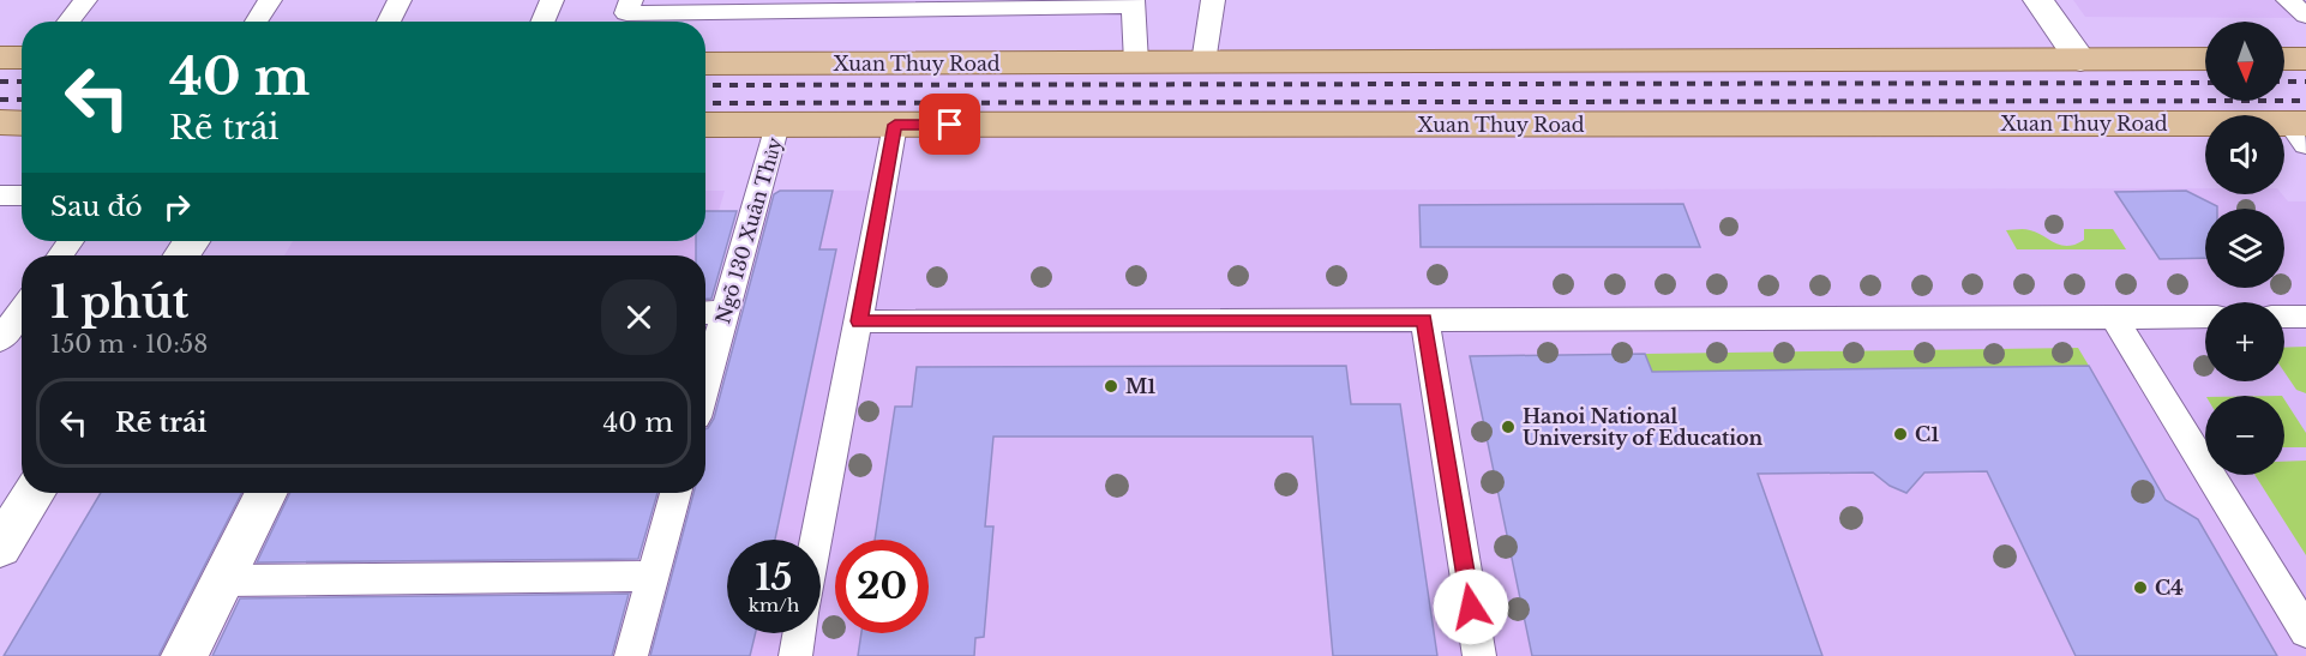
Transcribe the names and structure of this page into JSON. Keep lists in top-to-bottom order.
{
  "streets": {
    "main road": ["Xuan Thuy Road"],
    "lane": ["Ngõ 130 Xuân Thủy"]
  },
  "crossings": [
    ["Xuan Thuy Road", "Ngõ 130 Xuân Thủy"]
  ],
  "places": [
    "M1",
    "Hanoi National University of Education",
    "C1",
    "C4"
  ],
  "north": "bottom",
  "page": {
    "map_buttons": ["+", "−"],
    "turn": ["40 m", "Rẽ trái"],
    "then": "Sau đó",
    "heading": ["1 phút", "150 m · 10:58"],
    "list": [
      {
        "name": "Rẽ trái",
        "value": "40 m"
      }
    ],
    "speed": "15 km/h",
    "limit": "20"
  }
}
